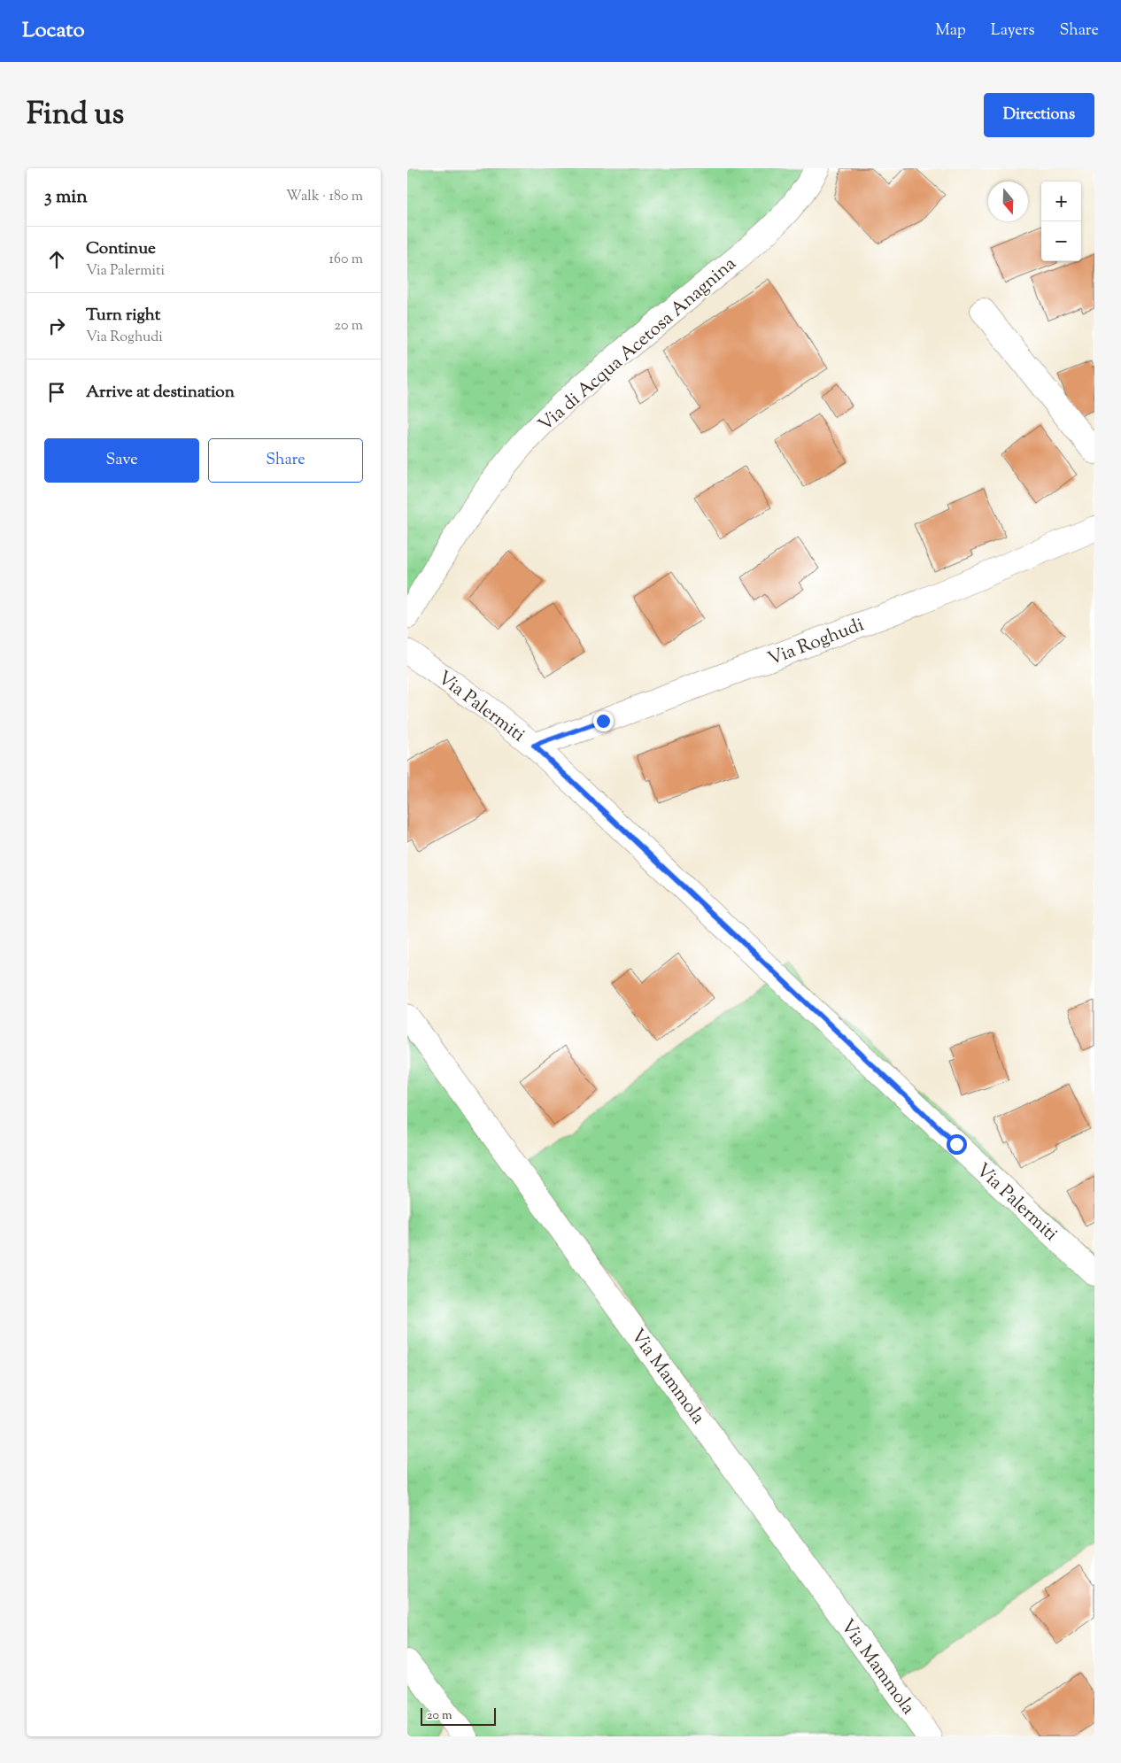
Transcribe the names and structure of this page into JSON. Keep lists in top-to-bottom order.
{
  "streets": {
    "street": [
      "Via di Acqua Acetosa Anagnina",
      "Via Roghudi",
      "Via Palermiti",
      "Via Mammola"
    ]
  },
  "crossings": [
    ["Via Roghudi", "Via Palermiti"]
  ],
  "scale_bar": "20 m",
  "north": "bottom",
  "page": {
    "header": "Locato",
    "nav": ["Map", "Layers", "Share"],
    "title": "Find us",
    "buttons": [
      "Directions",
      ["Save", "Share"]
    ],
    "heading": ["3 min", "Walk · 180 m"],
    "map_buttons": ["+", "−"],
    "list": [
      ["Continue", "Via Palermiti", "160 m"],
      ["Turn right", "Via Roghudi", "20 m"],
      "Arrive at destination"
    ],
    "scale": "20 m"
  }
}
